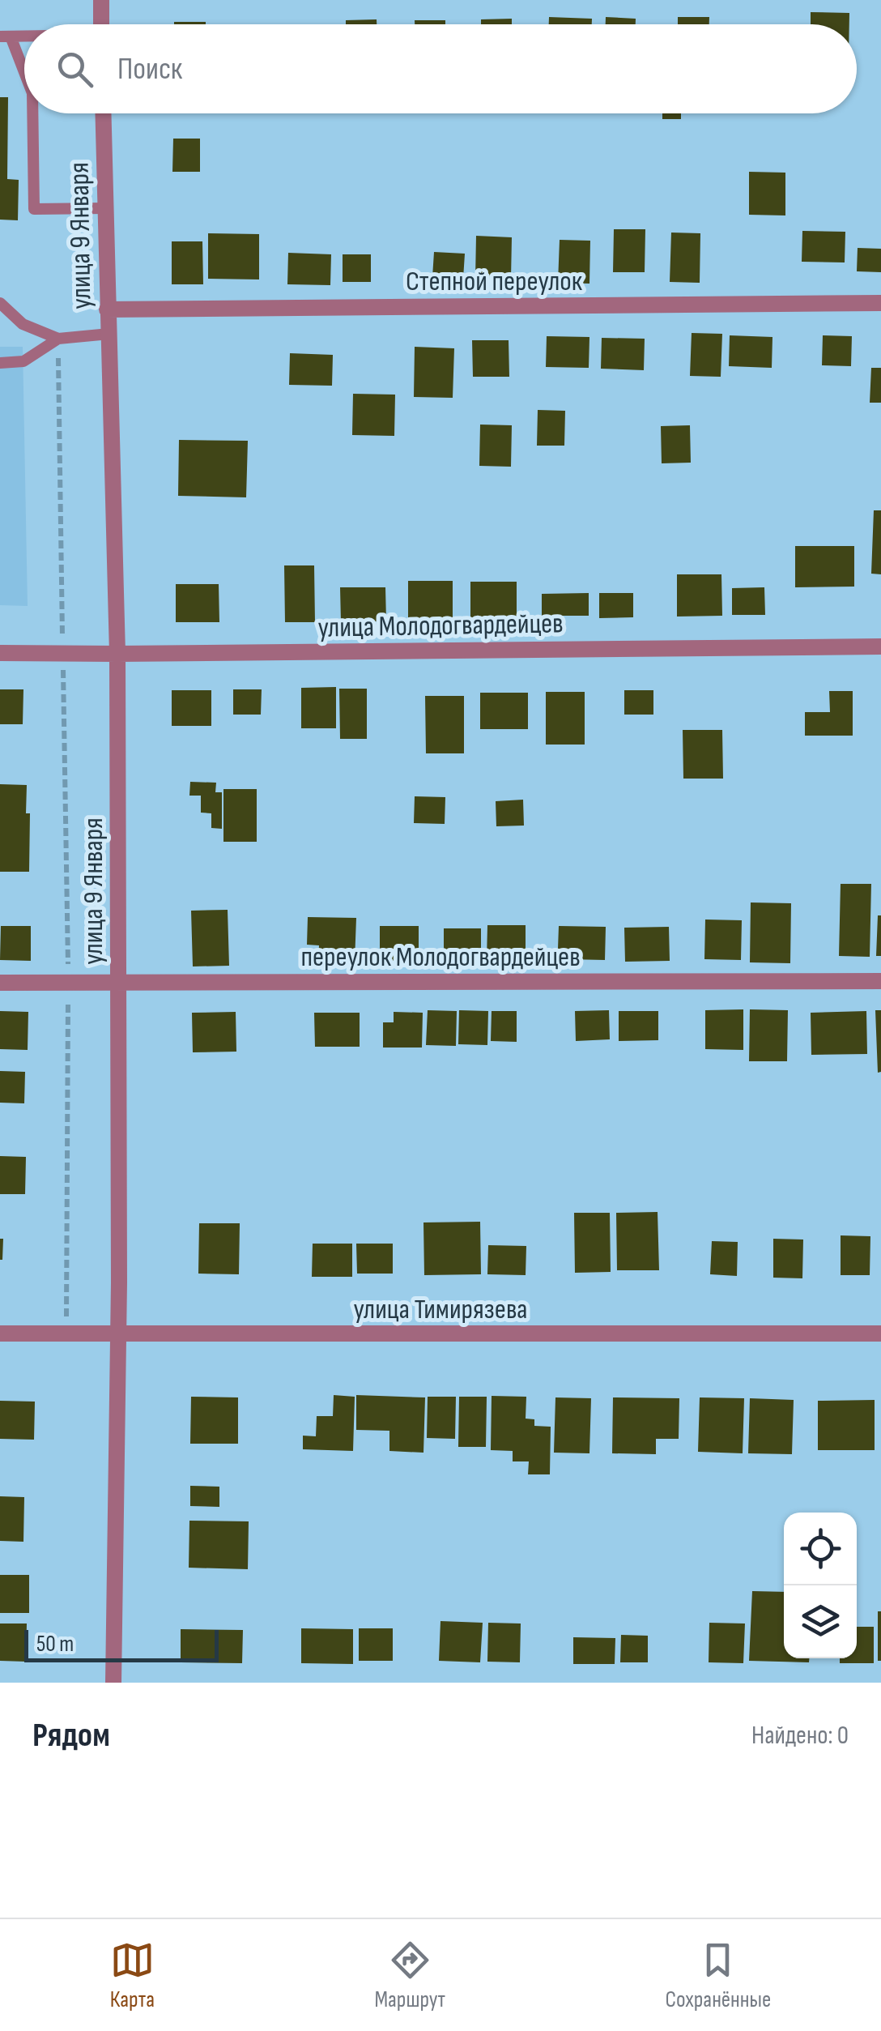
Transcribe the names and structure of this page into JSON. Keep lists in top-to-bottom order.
{
  "streets": {
    "street": [
      "улица 9 Января",
      "Степной переулок",
      "улица Молодогвардейцев",
      "переулок Молодогвардейцев",
      "улица Тимирязева"
    ]
  },
  "crossings": [
    ["улица 9 Января", "Степной переулок"],
    ["улица 9 Января", "улица Молодогвардейцев"],
    ["улица 9 Января", "переулок Молодогвардейцев"],
    ["улица 9 Января", "улица Тимирязева"]
  ],
  "scale_bar": "50 m",
  "page": {
    "search": "Поиск",
    "scale": "50 m",
    "heading": ["Рядом", "Найдено: 0"],
    "nav": ["Карта", "Маршрут", "Сохранённые"]
  }
}
